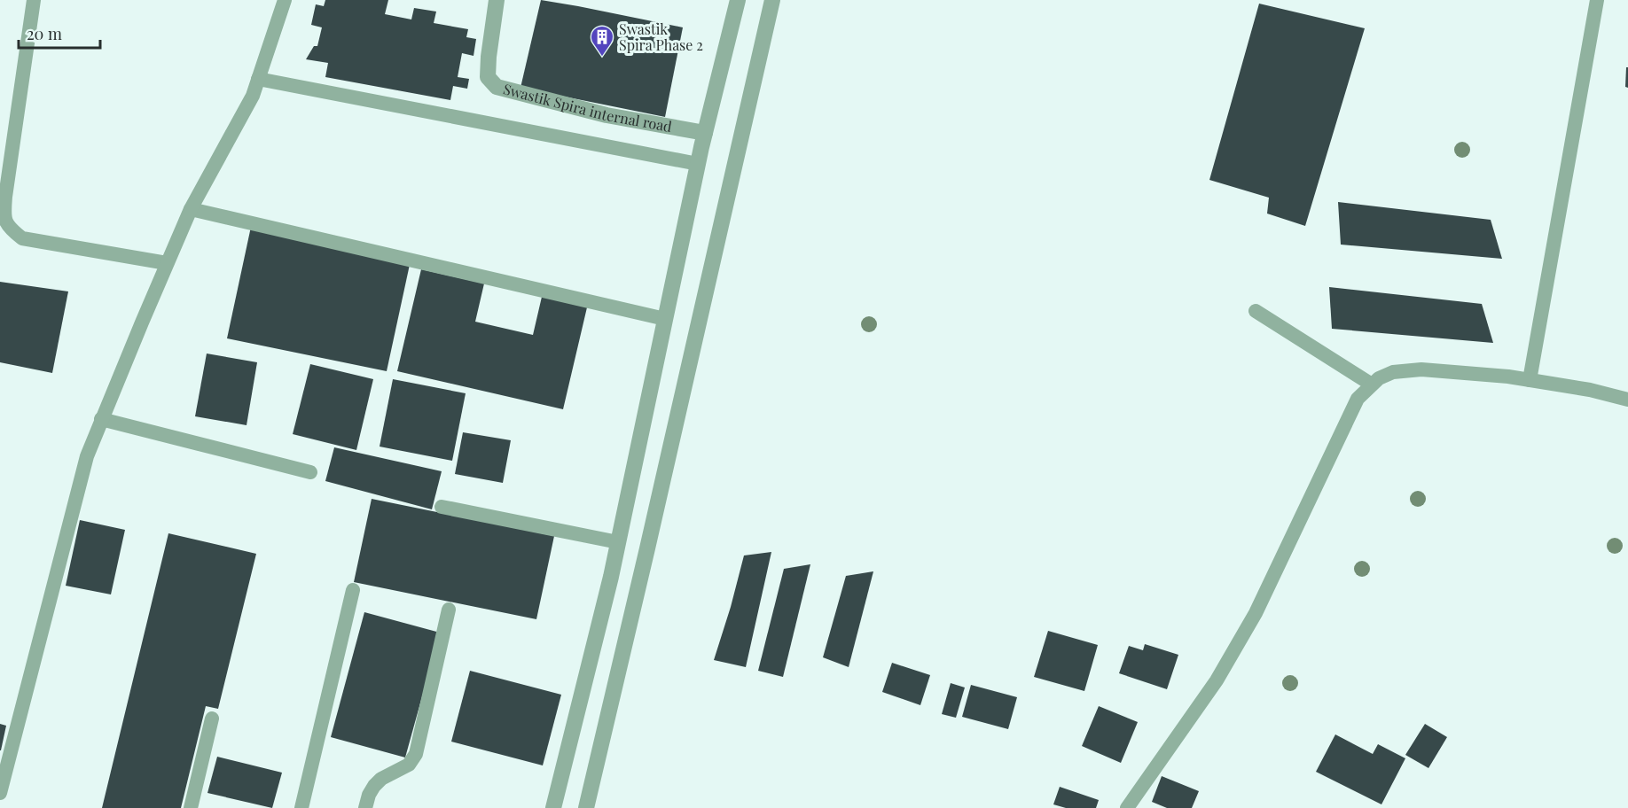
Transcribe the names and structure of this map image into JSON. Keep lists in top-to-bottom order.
{
  "streets": {
    "street": ["Swastik Spira internal road"]
  },
  "places": {
    "building": ["Swastik Spira Phase 2"]
  },
  "scale_bar": "20 m"
}
